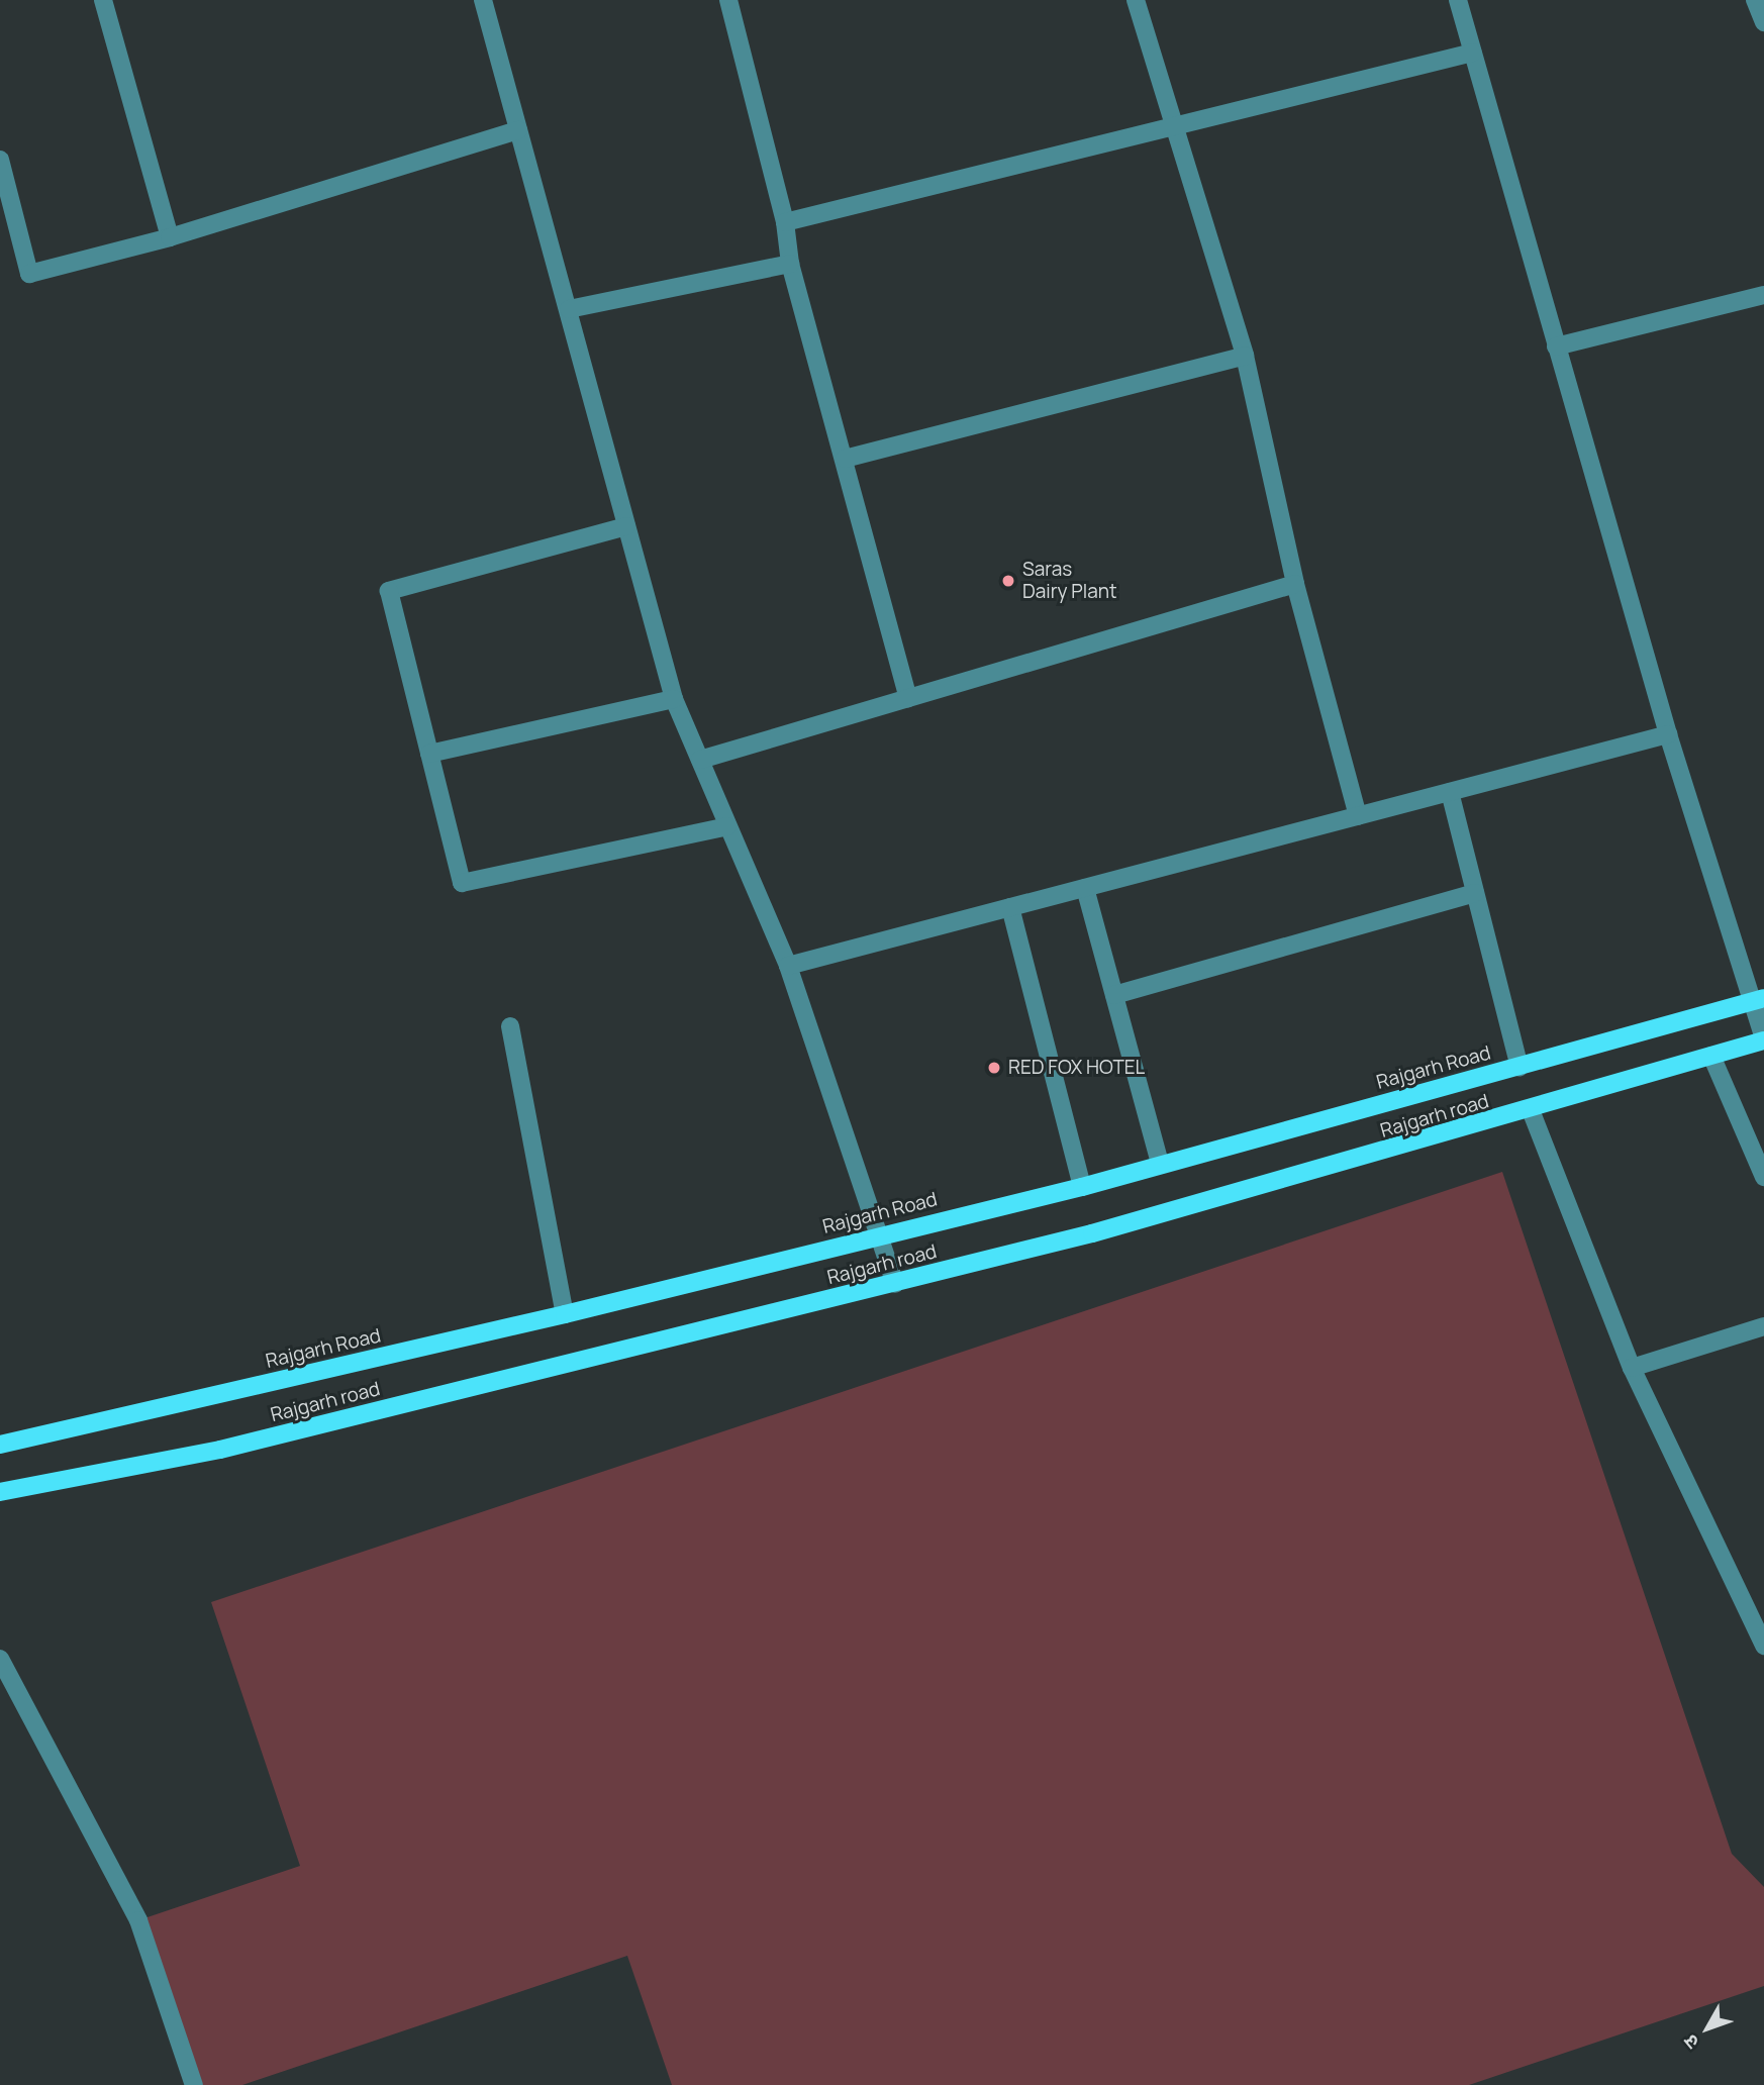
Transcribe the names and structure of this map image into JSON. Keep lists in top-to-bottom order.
{
  "streets": {
    "main road": ["Rajgarh Road", "Rajgarh road"]
  },
  "places": ["Saras Dairy Plant", "RED FOX HOTEL"],
  "north": "bottom left"
}
